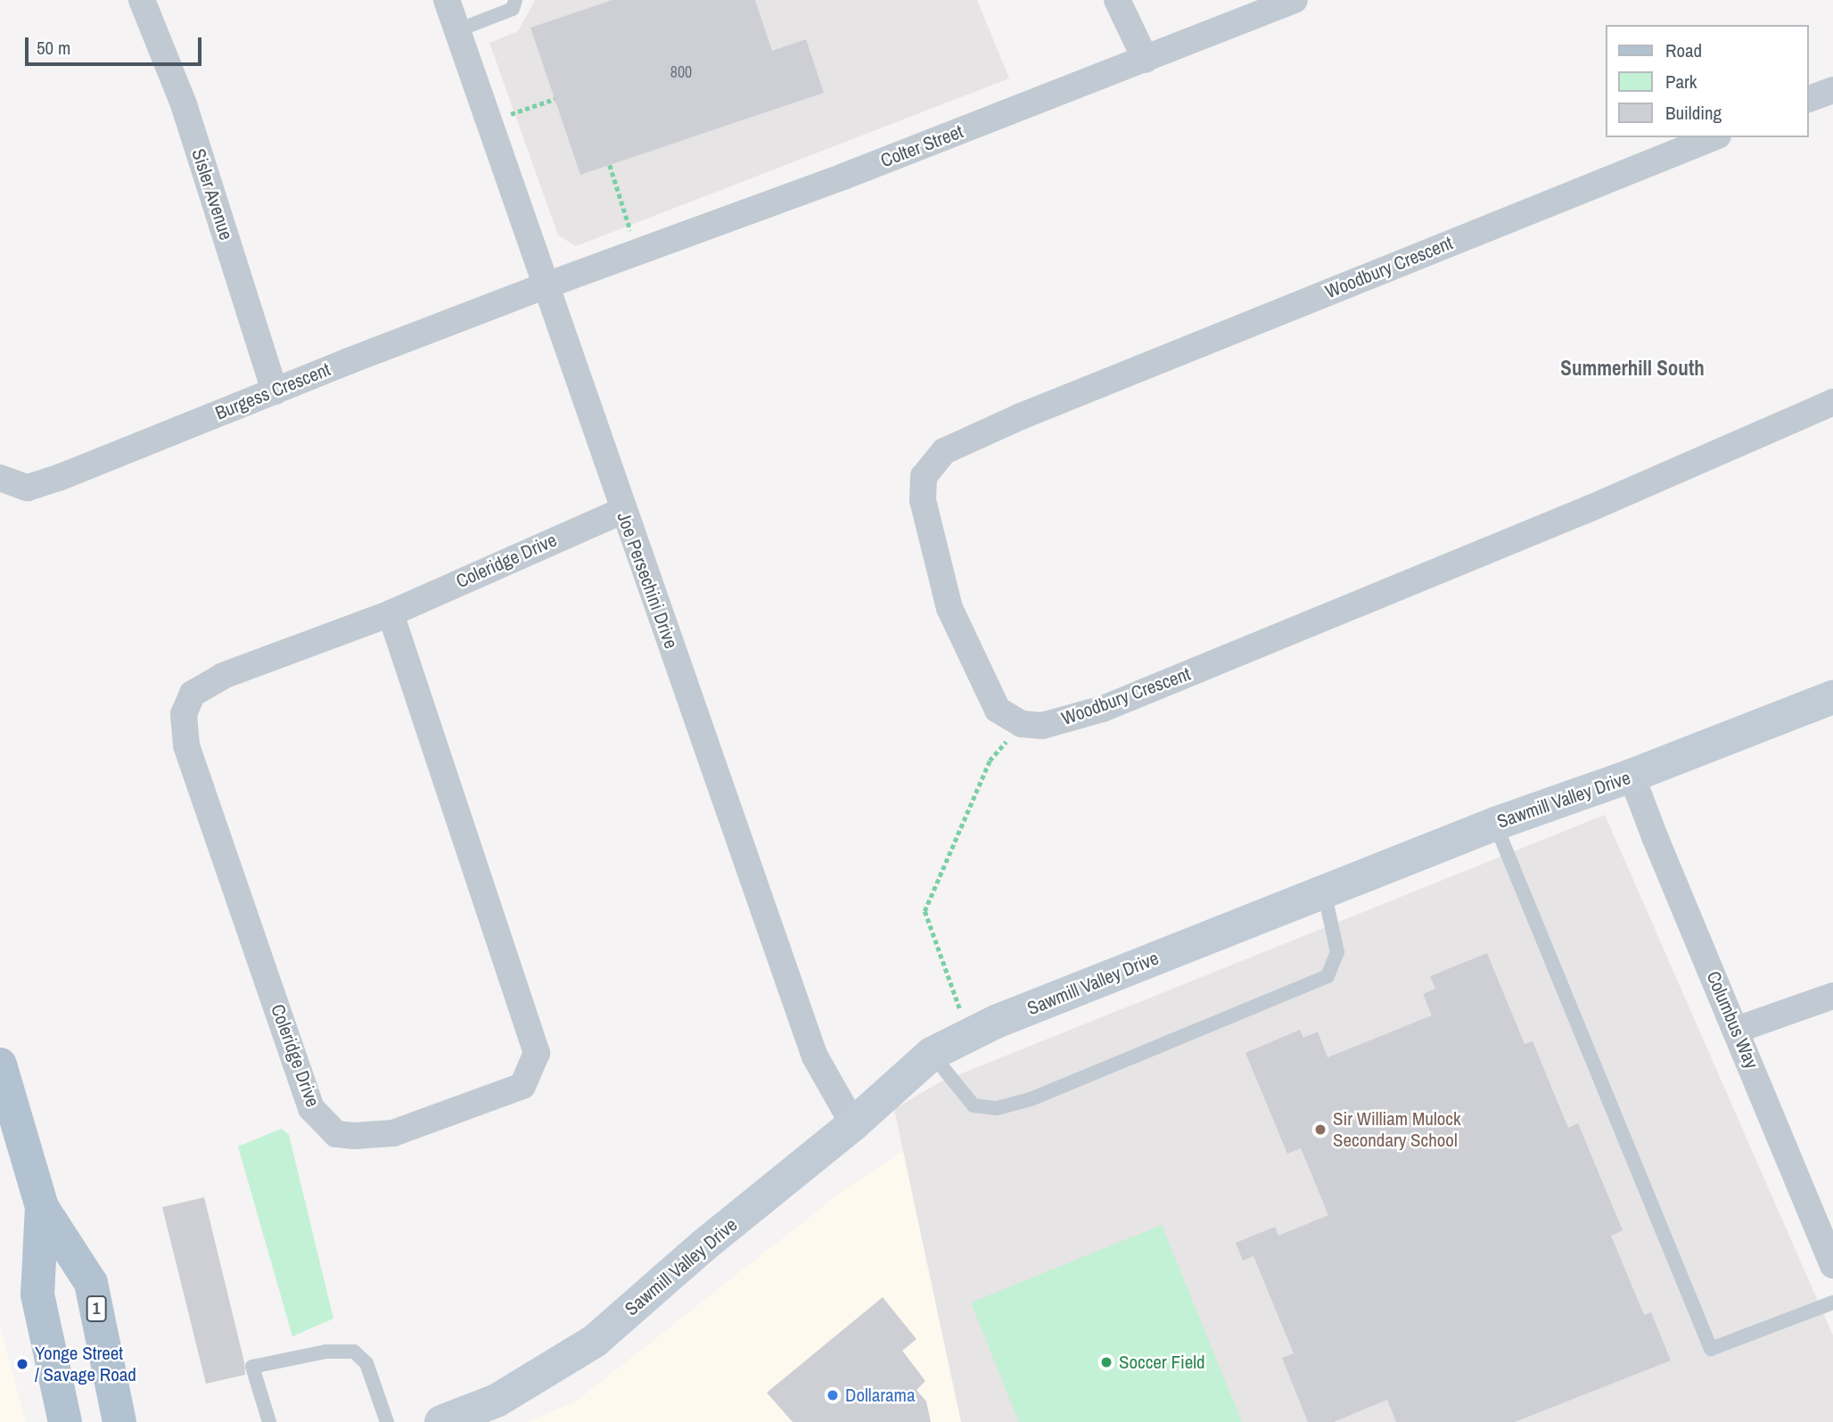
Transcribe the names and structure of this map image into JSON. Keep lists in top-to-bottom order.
{
  "streets": {
    "main road": ["1"],
    "street": [
      "Colter Street",
      "Sisler Avenue",
      "Woodbury Crescent",
      "Burgess Crescent",
      "Coleridge Drive",
      "Joe Persechini Drive",
      "Sawmill Valley Drive",
      "Columbus Way"
    ]
  },
  "crossings": [
    ["Colter Street", "Burgess Crescent"],
    ["Colter Street", "Joe Persechini Drive"],
    ["Sisler Avenue", "Burgess Crescent"],
    ["Burgess Crescent", "Joe Persechini Drive"],
    ["Coleridge Drive", "Joe Persechini Drive"],
    ["Joe Persechini Drive", "Sawmill Valley Drive"],
    ["Sawmill Valley Drive", "Columbus Way"]
  ],
  "districts": ["Summerhill South"],
  "places": [
    "Sir William Mulock Secondary School",
    "Soccer Field",
    "Yonge Street / Savage Road",
    "Dollarama"
  ],
  "house_numbers": ["800"],
  "legend": ["Road", "Park", "Building"],
  "scale_bar": "50 m"
}
